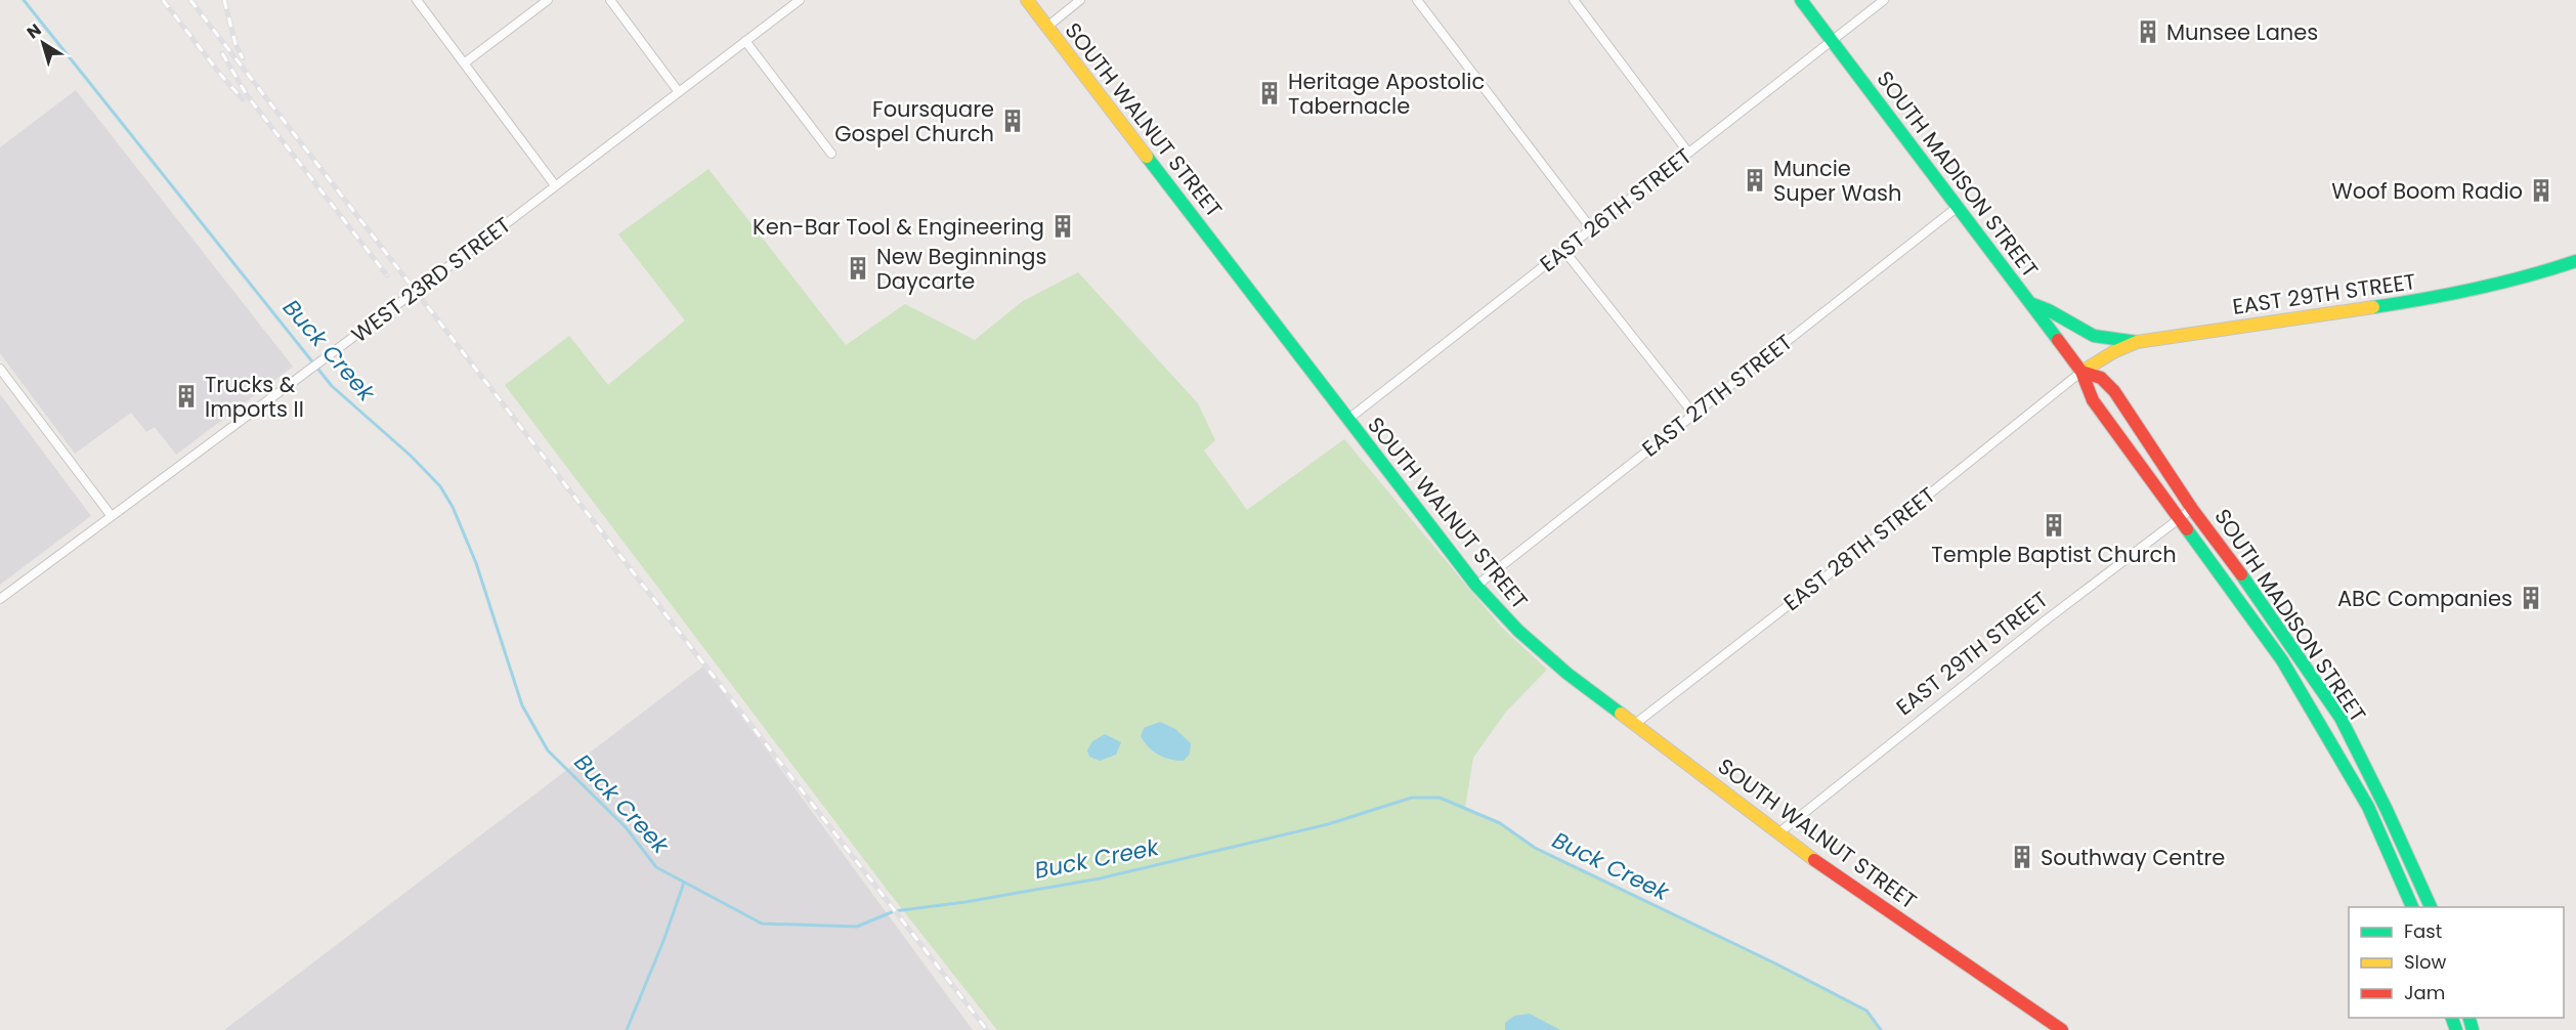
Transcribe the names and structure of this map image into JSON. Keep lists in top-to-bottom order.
{
  "streets": {
    "main road": ["SOUTH WALNUT STREET", "SOUTH MADISON STREET", "EAST 29TH STREET"],
    "street": [
      "EAST 26TH STREET",
      "WEST 23RD STREET",
      "EAST 27TH STREET",
      "EAST 28TH STREET"
    ]
  },
  "crossings": [
    ["SOUTH WALNUT STREET", "EAST 26TH STREET"],
    ["SOUTH WALNUT STREET", "EAST 29TH STREET"],
    ["SOUTH WALNUT STREET", "EAST 27TH STREET"],
    ["SOUTH WALNUT STREET", "EAST 28TH STREET"],
    ["SOUTH MADISON STREET", "EAST 26TH STREET"],
    ["SOUTH MADISON STREET", "EAST 29TH STREET"],
    ["SOUTH MADISON STREET", "EAST 27TH STREET"],
    ["SOUTH MADISON STREET", "EAST 28TH STREET"],
    ["EAST 29TH STREET", "EAST 28TH STREET"]
  ],
  "water": ["Buck Creek"],
  "places": {
    "building": [
      "Munsee Lanes",
      "Heritage Apostolic Tabernacle",
      "Foursquare Gospel Church",
      "Muncie Super Wash",
      "Woof Boom Radio",
      "Ken-Bar Tool & Engineering",
      "New Beginnings Daycarte",
      "Trucks & Imports II",
      "Temple Baptist Church",
      "ABC Companies",
      "Southway Centre"
    ]
  },
  "legend": ["Fast", "Slow", "Jam"],
  "north": "top left"
}
